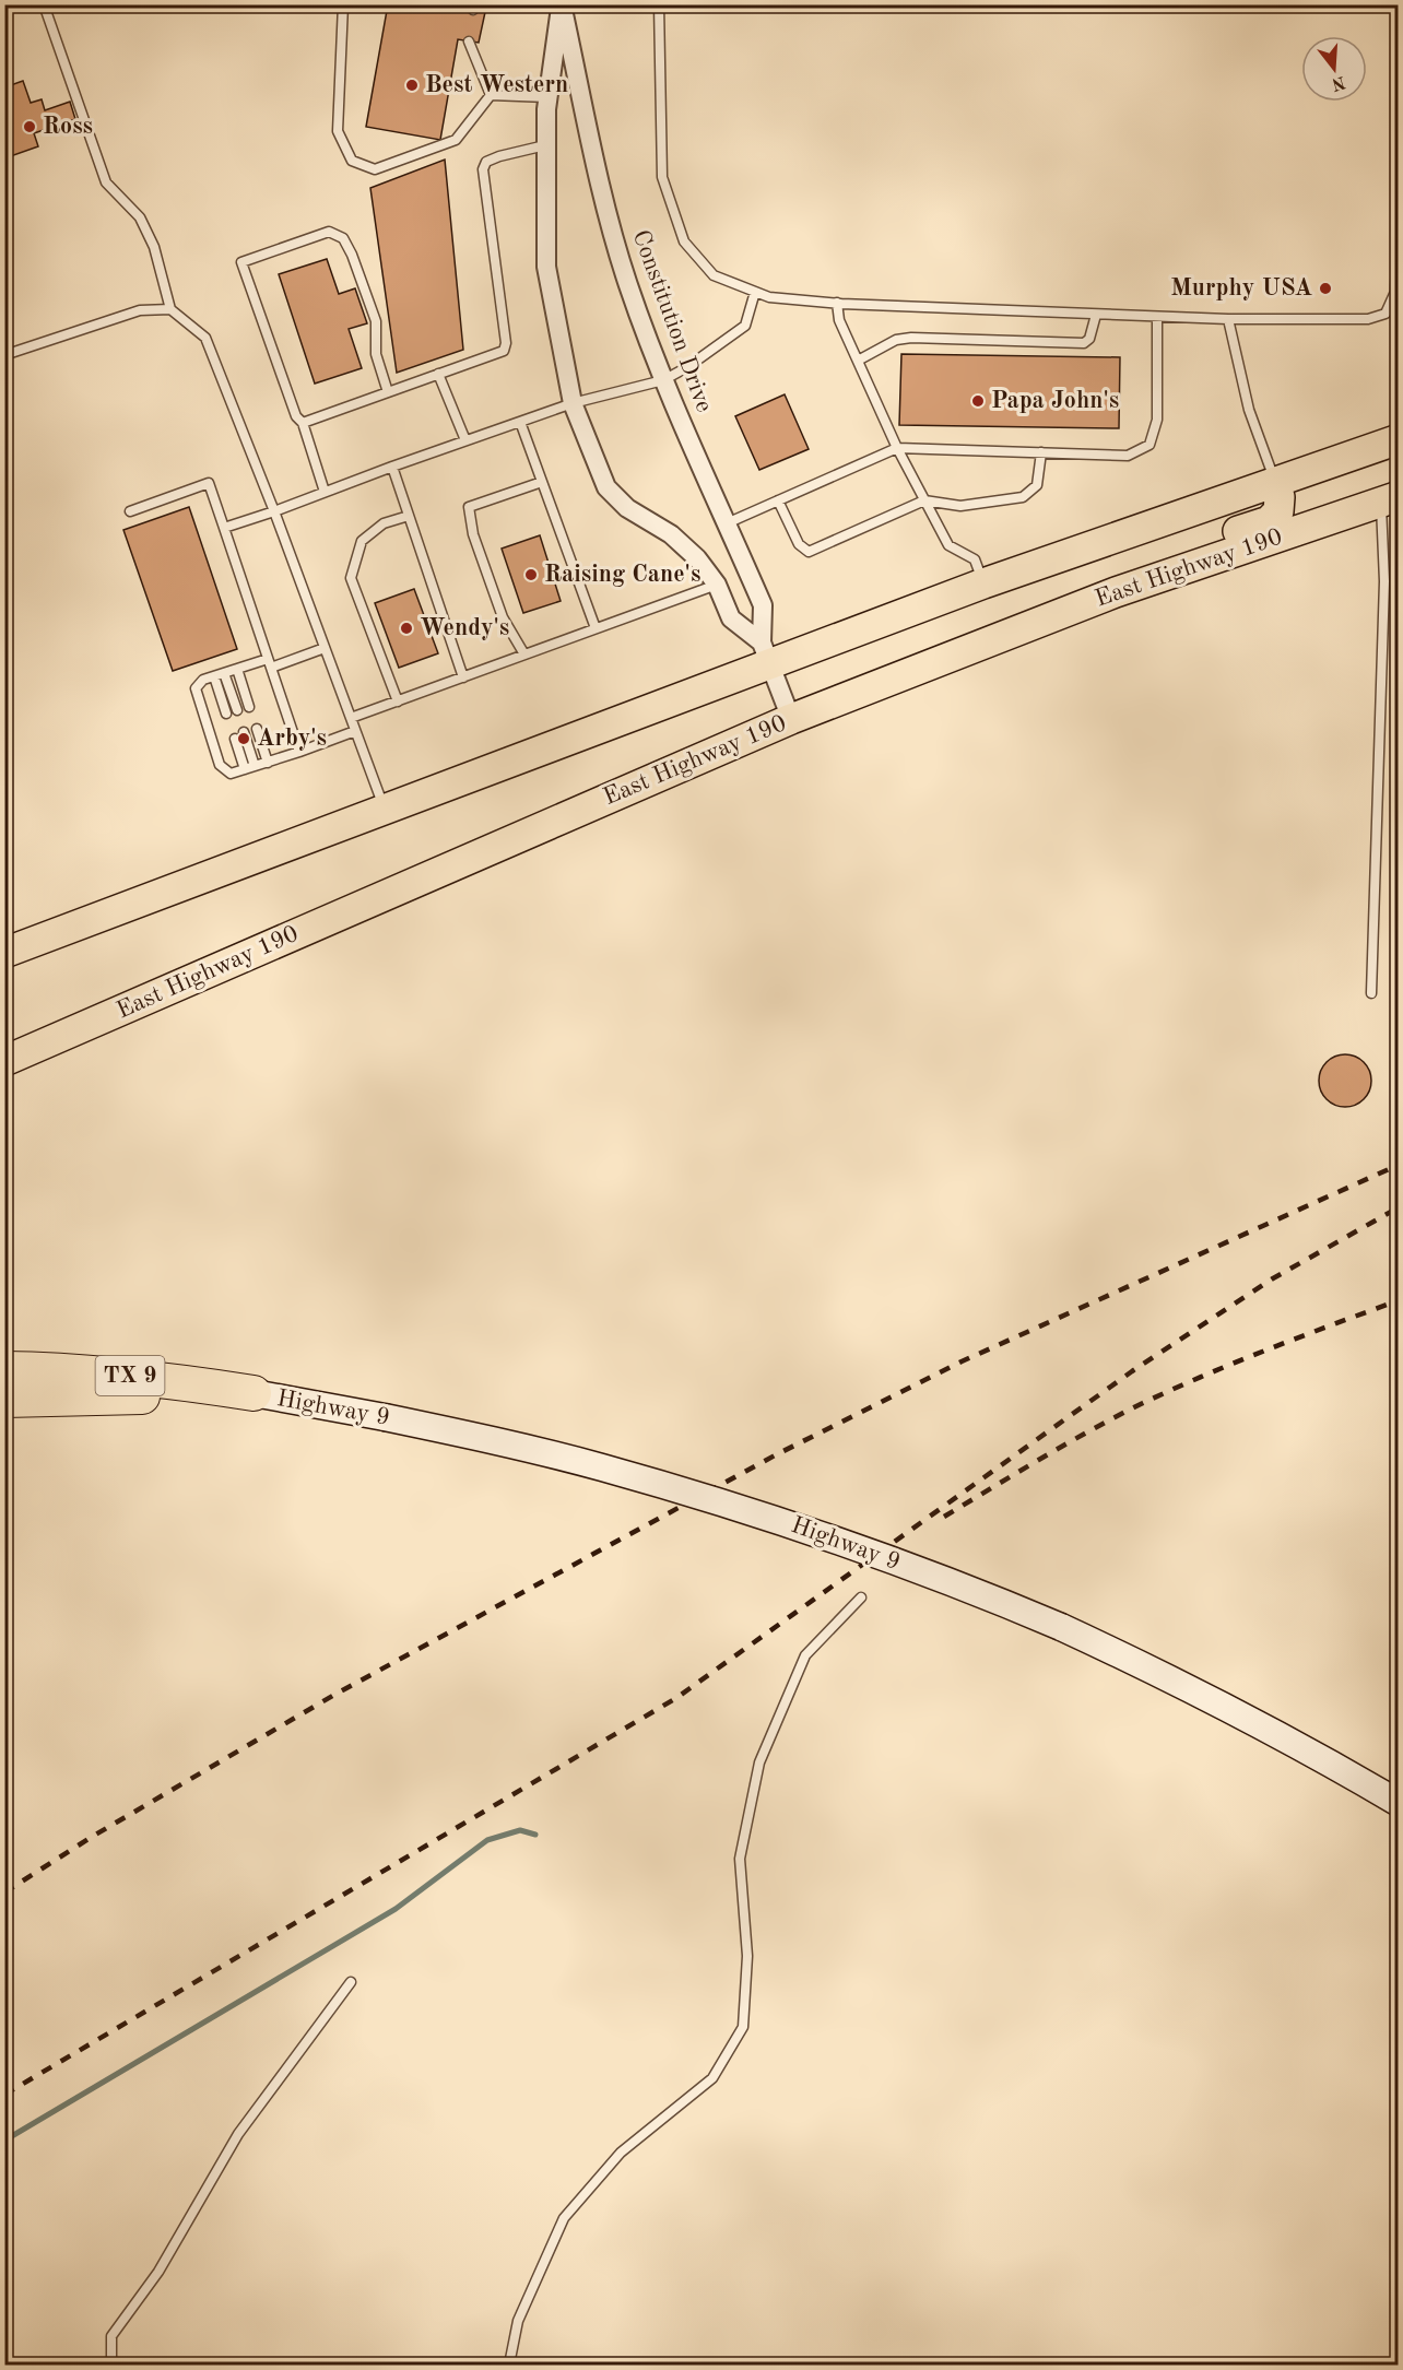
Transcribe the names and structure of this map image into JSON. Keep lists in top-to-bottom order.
{
  "streets": {
    "highway": ["TX 9", "Highway 9"],
    "main road": ["East Highway 190"],
    "street": ["Constitution Drive"]
  },
  "crossings": [
    ["Constitution Drive", "East Highway 190"]
  ],
  "places": [
    "Best Western",
    "Ross",
    "Murphy USA",
    "Papa John's",
    "Raising Cane's",
    "Wendy's",
    "Arby's"
  ],
  "north": "bottom"
}
